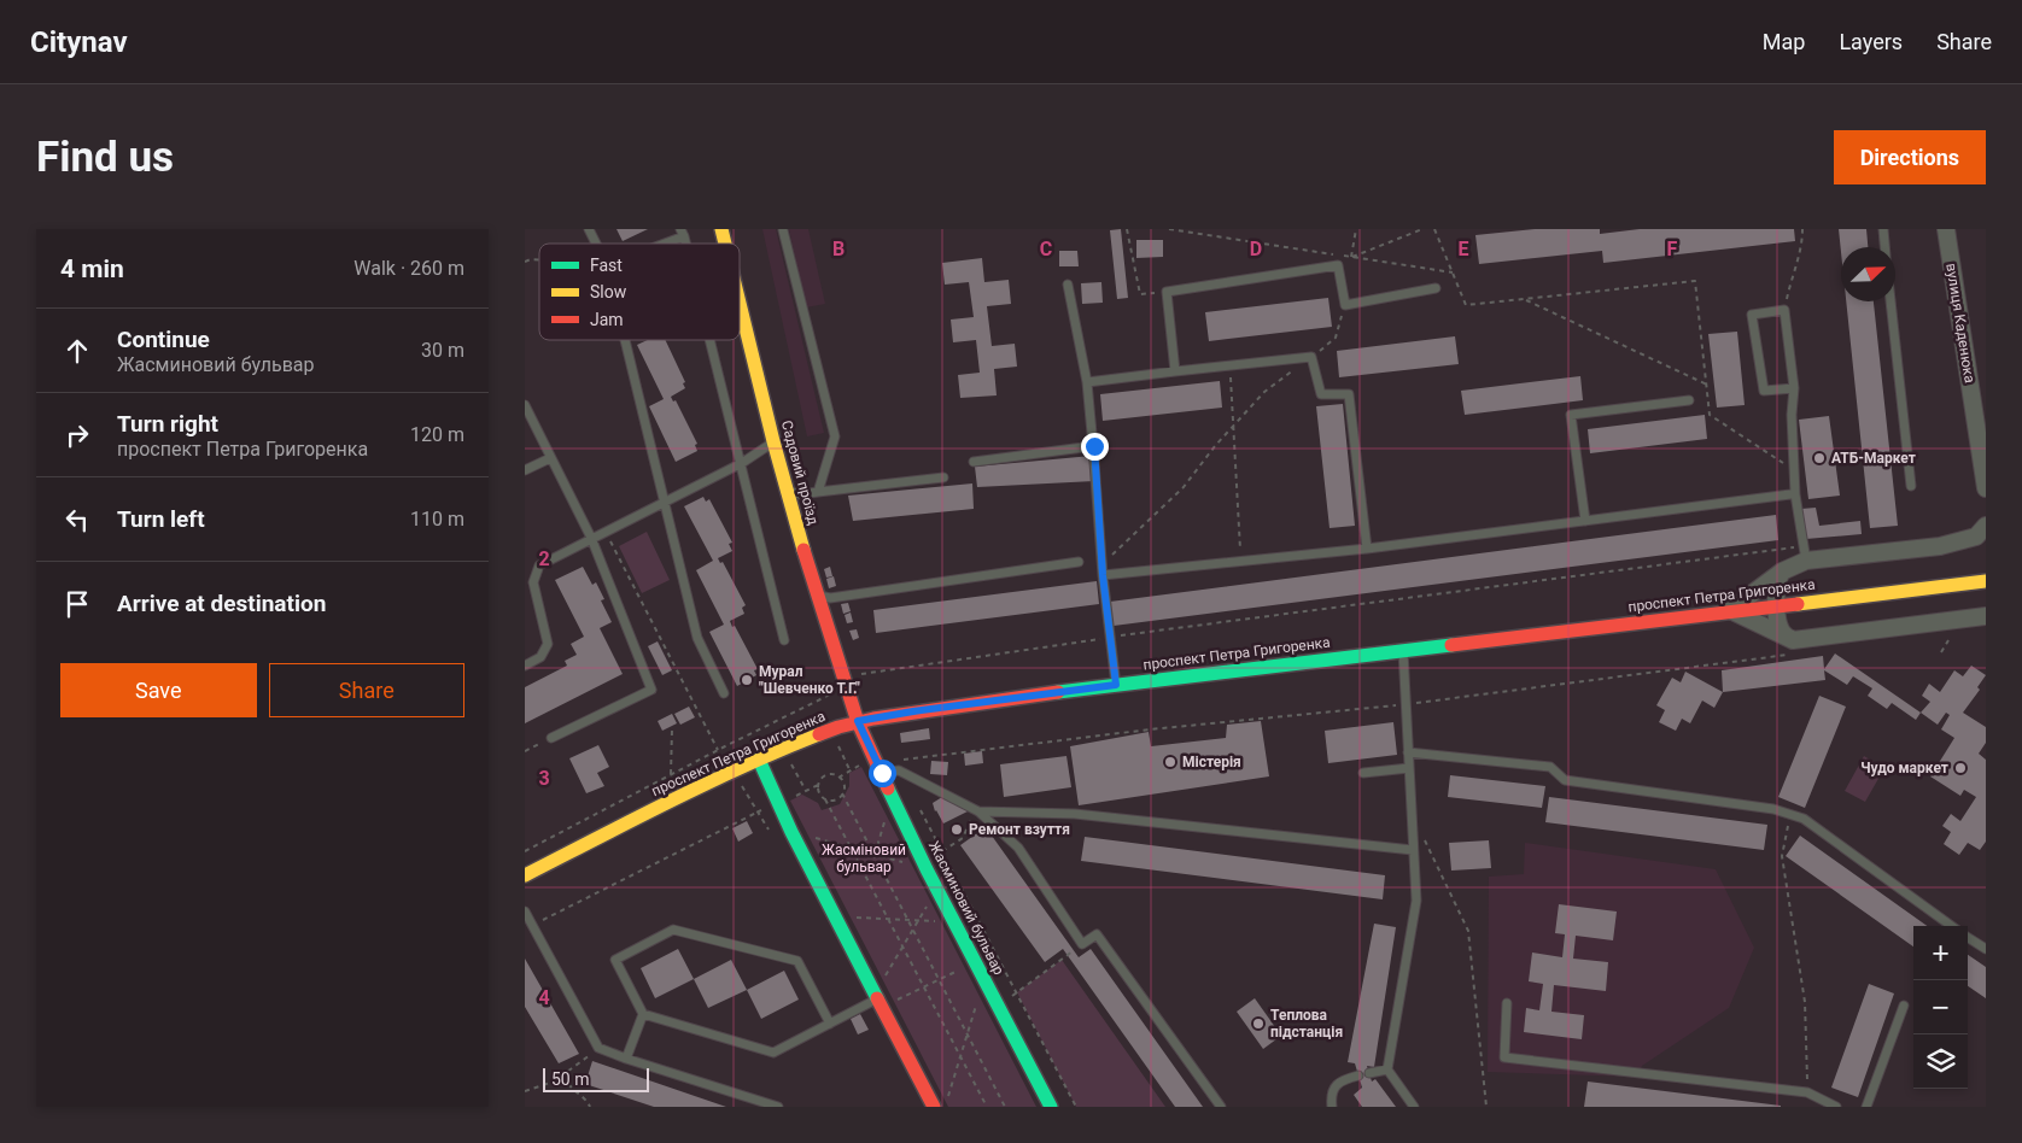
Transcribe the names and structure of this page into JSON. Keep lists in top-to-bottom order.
{
  "streets": {
    "main road": ["Садовий проїзд", "проспект Петра Григоренка", "Жасминовий бульвар"],
    "street": ["вулиця Каденюка"]
  },
  "crossings": [
    ["Садовий проїзд", "проспект Петра Григоренка"],
    ["Садовий проїзд", "Жасминовий бульвар"],
    ["проспект Петра Григоренка", "Жасминовий бульвар"]
  ],
  "parks": ["Жасміновий бульвар"],
  "places": [
    "АТБ-Маркет",
    "Мурал \"Шевченко Т.Г.\"",
    "Містерія",
    "Чудо маркет",
    "Ремонт взуття",
    "Теплова підстанція"
  ],
  "legend": ["Fast", "Slow", "Jam"],
  "scale_bar": "50 m",
  "north": "top right",
  "page": {
    "header": "Citynav",
    "nav": ["Map", "Layers", "Share"],
    "buttons": [
      "Directions",
      ["Save", "Share"]
    ],
    "title": "Find us",
    "heading": ["4 min", "Walk · 260 m"],
    "list": [
      ["Continue", "Жасминовий бульвар", "30 m"],
      ["Turn right", "проспект Петра Григоренка", "120 m"],
      ["Turn left", "110 m"],
      "Arrive at destination"
    ],
    "map_buttons": ["+", "−"],
    "scale": "50 m"
  },
  "grid": {
    "columns": [
      "B",
      "C",
      "D",
      "E",
      "F"
    ],
    "rows": ["2", "3", "4"]
  }
}
